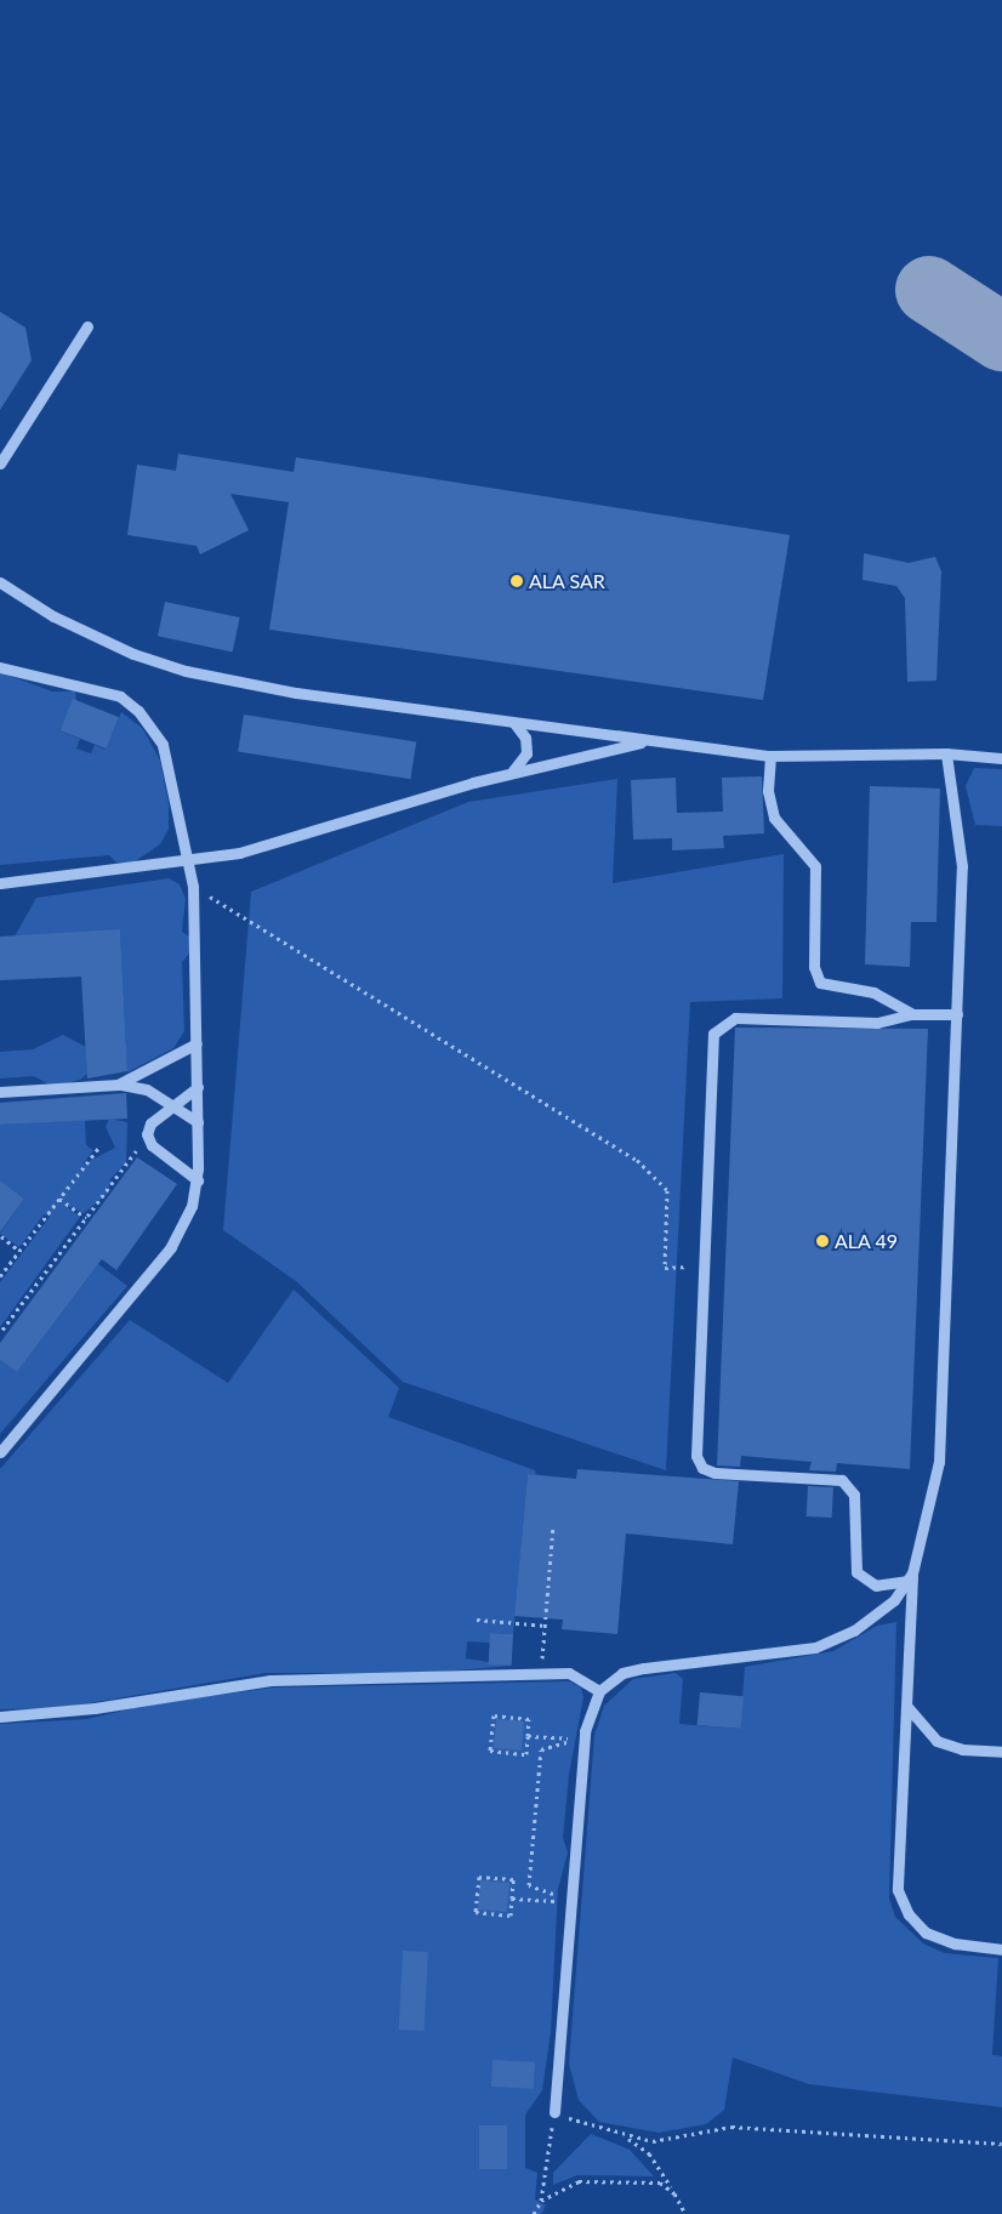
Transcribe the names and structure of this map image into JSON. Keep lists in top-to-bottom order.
{
  "places": ["ALA SAR", "ALA 49"]
}
